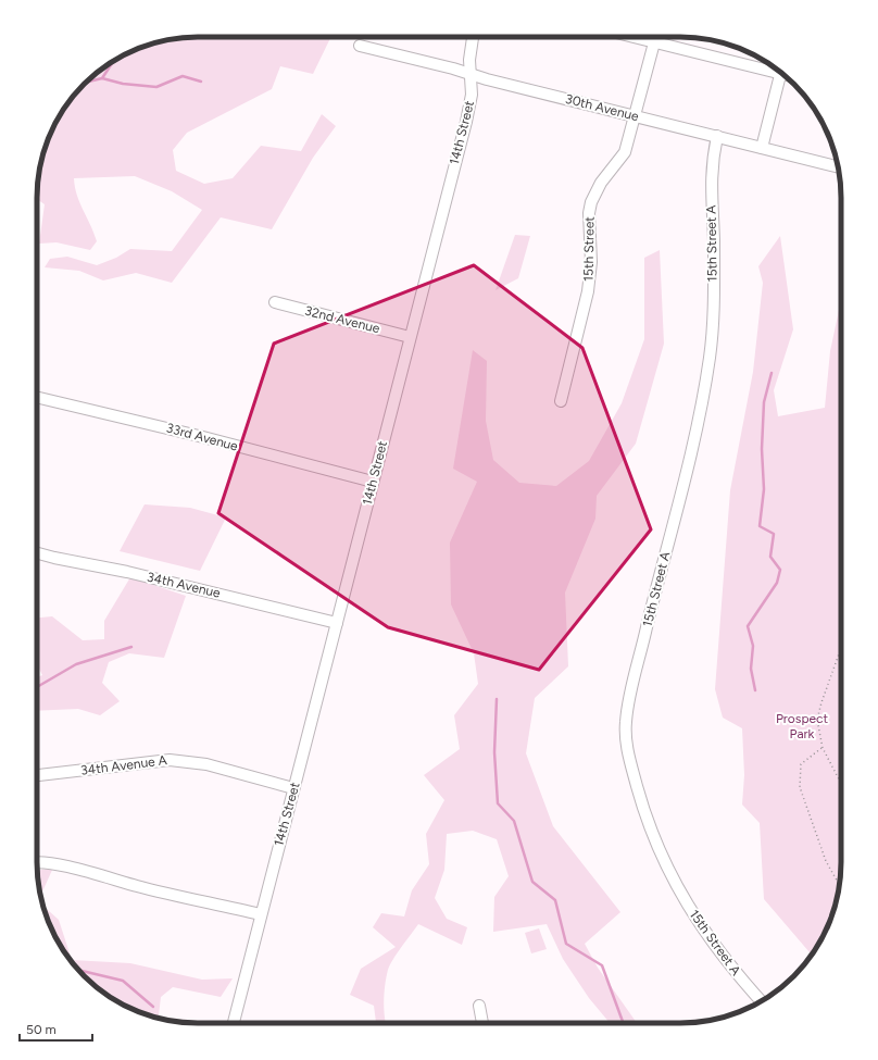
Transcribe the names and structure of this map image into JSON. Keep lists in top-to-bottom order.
{
  "streets": {
    "street": [
      "30th Avenue",
      "14th Street",
      "15th Street A",
      "15th Street",
      "32nd Avenue",
      "33rd Avenue",
      "34th Avenue",
      "34th Avenue A"
    ]
  },
  "crossings": [
    ["30th Avenue", "14th Street"],
    ["30th Avenue", "15th Street A"],
    ["30th Avenue", "15th Street"],
    ["14th Street", "32nd Avenue"],
    ["14th Street", "33rd Avenue"],
    ["14th Street", "34th Avenue"],
    ["14th Street", "34th Avenue A"]
  ],
  "parks": ["Prospect Park"],
  "scale_bar": "50 m"
}
